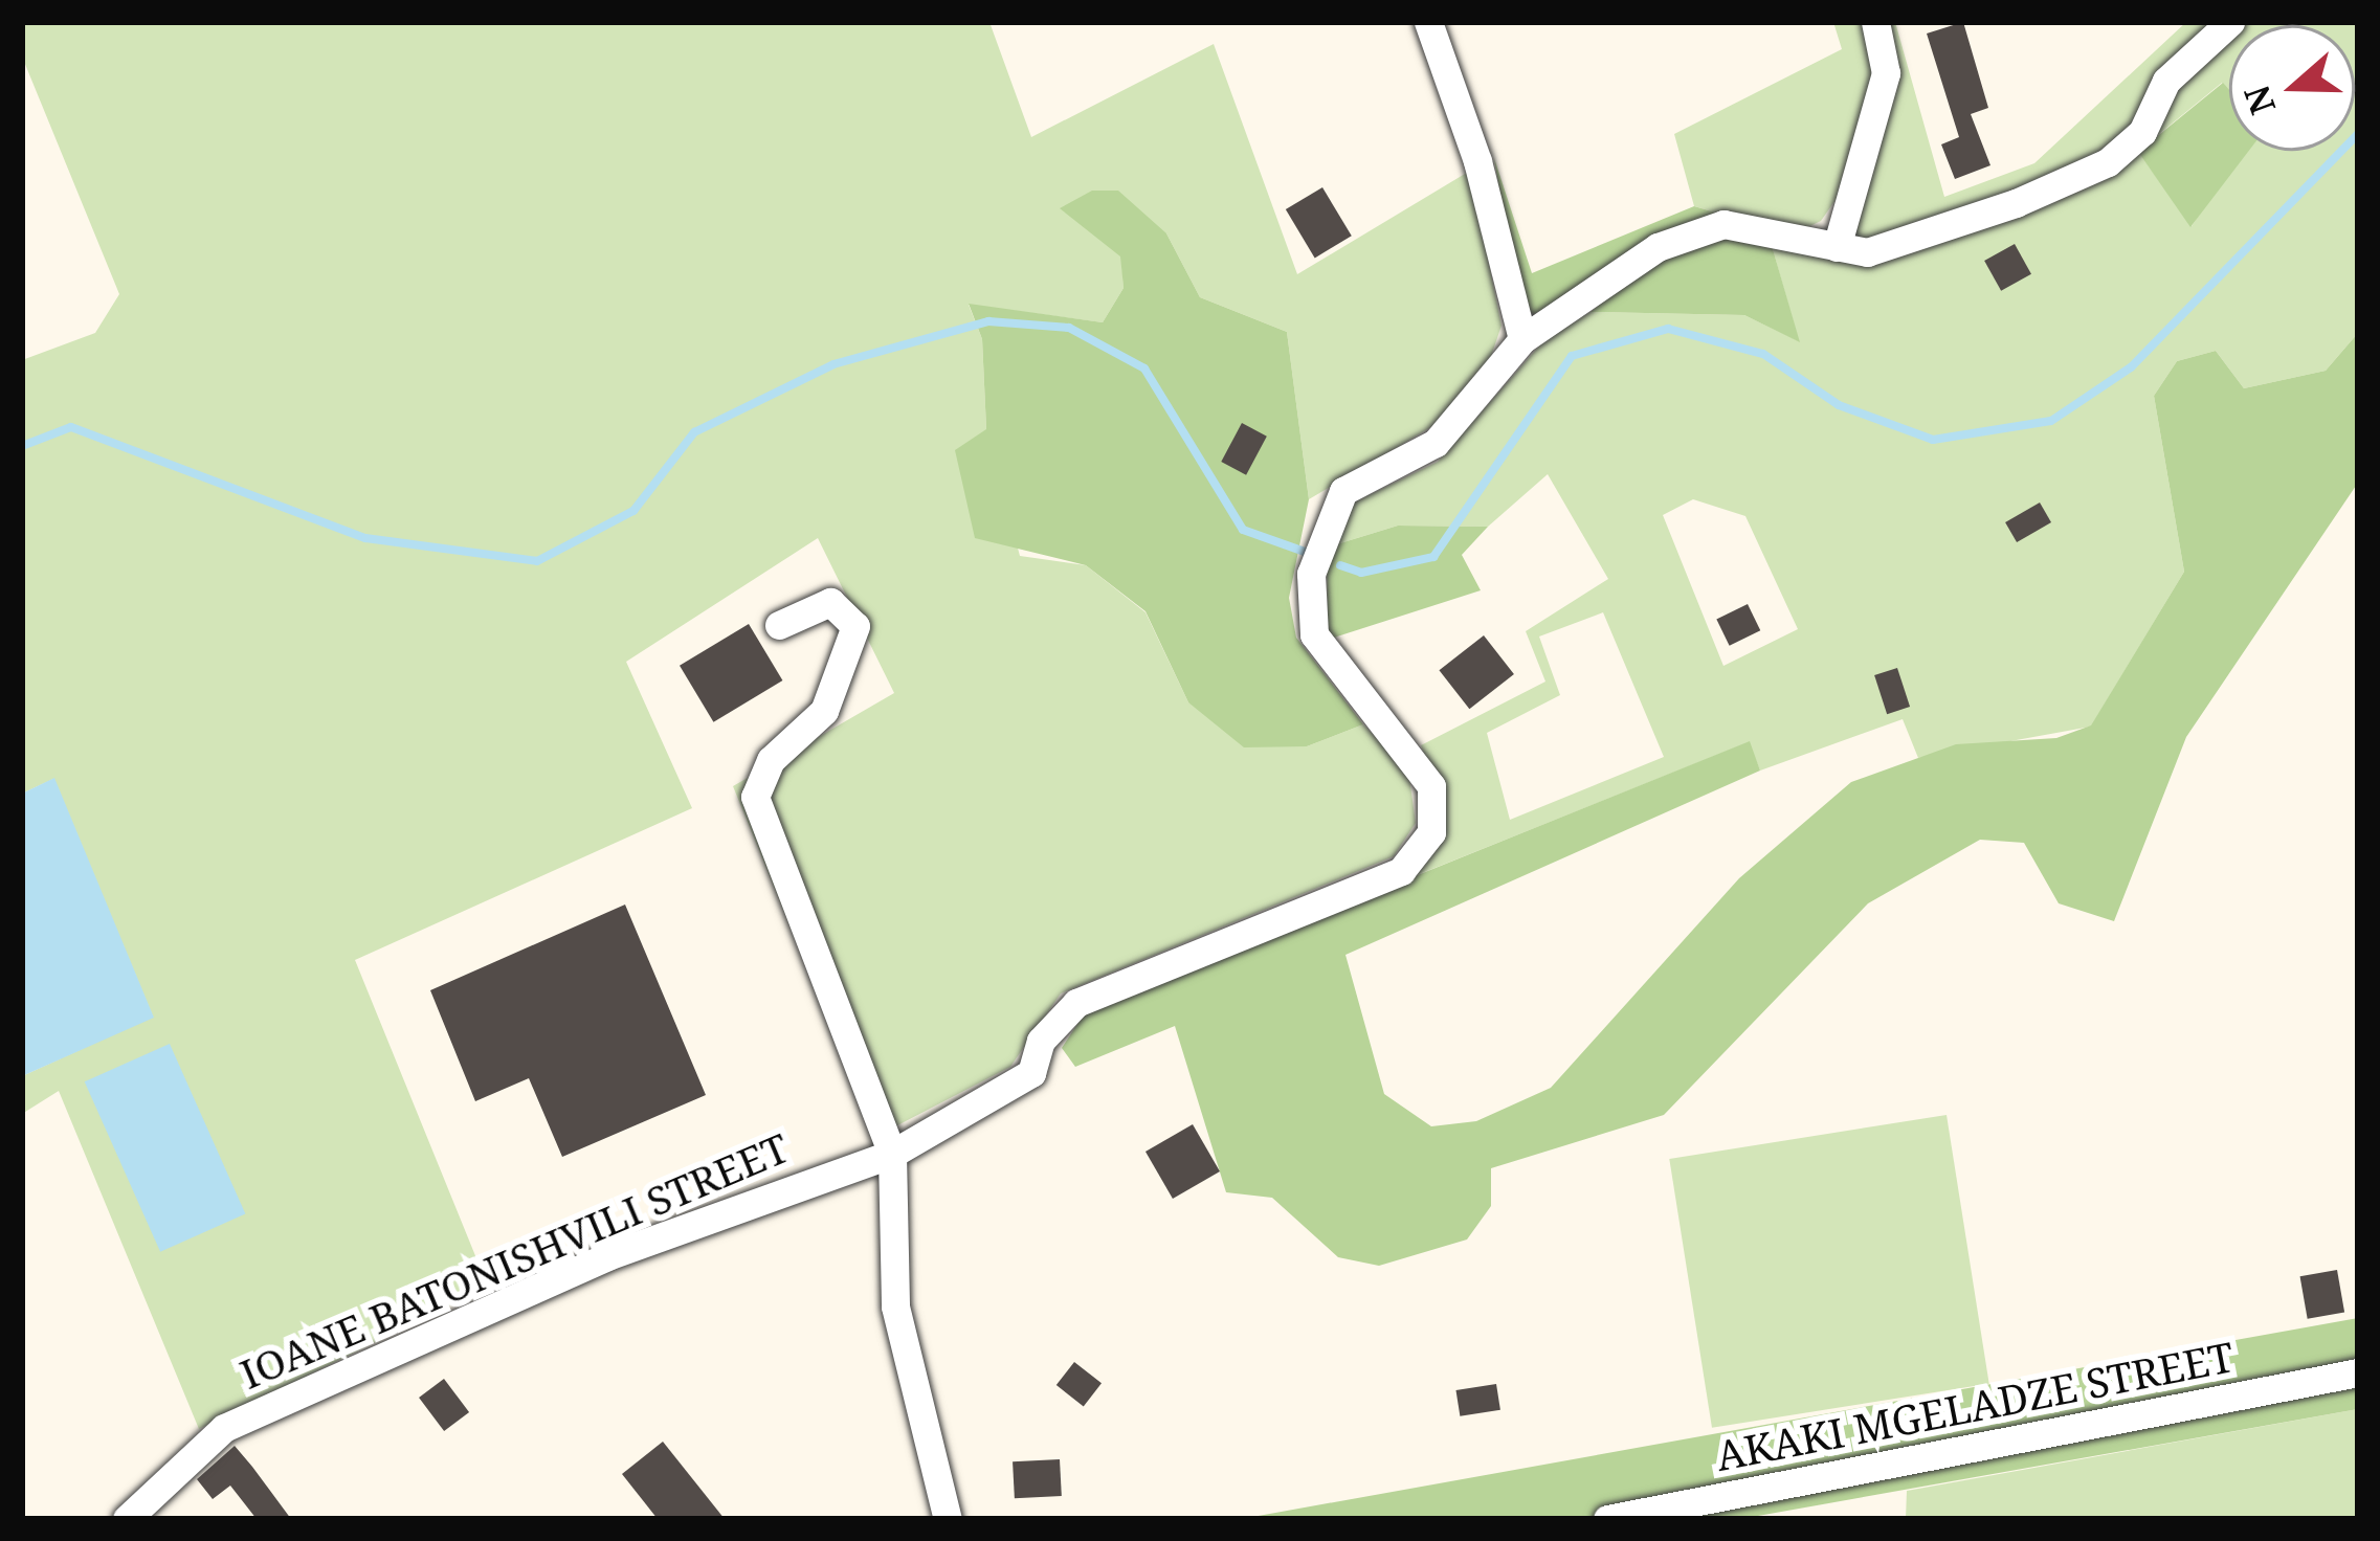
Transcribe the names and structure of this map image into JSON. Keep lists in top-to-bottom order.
{
  "streets": {
    "street": ["IOANE BATONISHVILI STREET", "AKAKI MGELADZE STREET"]
  },
  "north": "left"
}
